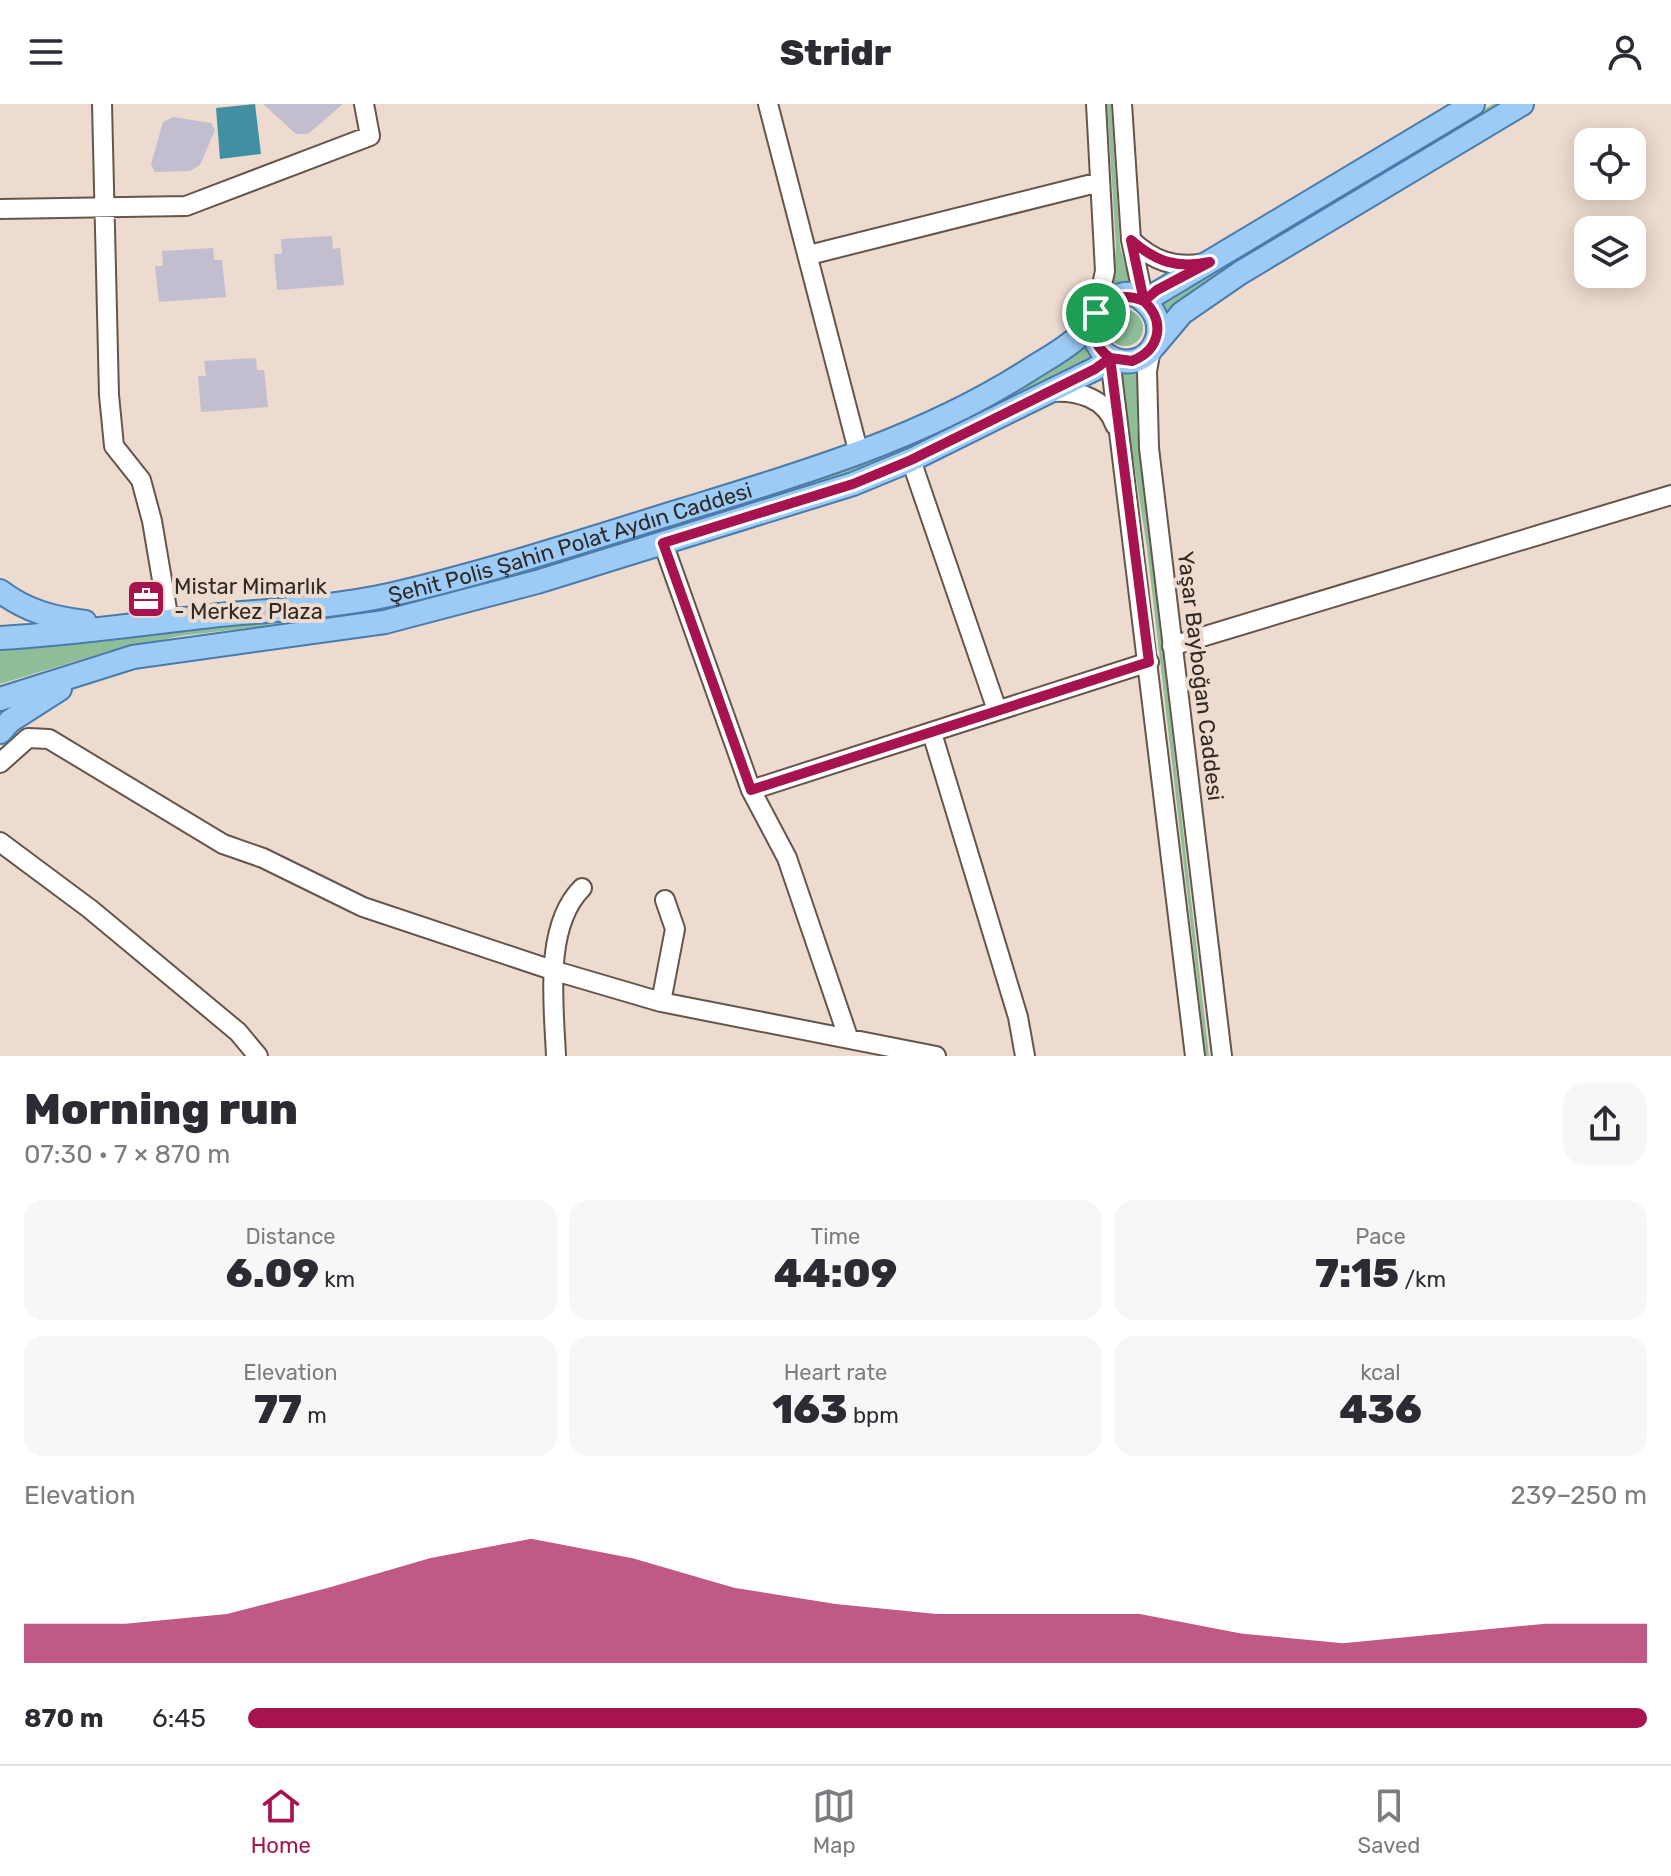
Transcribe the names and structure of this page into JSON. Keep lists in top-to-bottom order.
{
  "streets": {
    "main road": ["Şehit Polis Şahin Polat Aydın Caddesi"],
    "street": ["Yaşar Bayboğan Caddesi"]
  },
  "crossings": [
    ["Şehit Polis Şahin Polat Aydın Caddesi", "Yaşar Bayboğan Caddesi"]
  ],
  "places": {
    "office": ["Mistar Mimarlık - Merkez Plaza"]
  },
  "page": {
    "header": "Stridr",
    "heading": ["Morning run", "07:30 · 7 × 870 m"],
    "stats": [
      ["Distance", "6.09 km"],
      ["Time", "44:09"],
      ["Pace", "7:15 /km"],
      ["Elevation", "77 m"],
      ["Heart rate", "163 bpm"],
      ["kcal", "436"]
    ],
    "chart": ["Elevation", "239–250 m"],
    "list": [
      {
        "name": "870 m",
        "note": "6:45"
      }
    ],
    "tabs": ["Home", "Map", "Saved"]
  }
}
